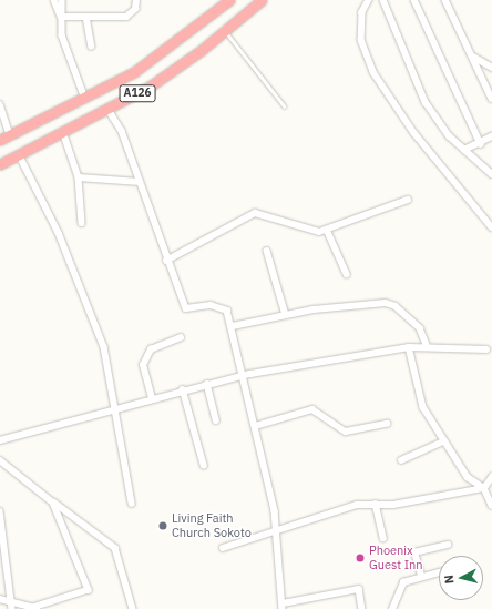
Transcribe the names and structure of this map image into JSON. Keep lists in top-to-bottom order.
{
  "streets": {
    "highway": ["A126"]
  },
  "places": ["Living Faith Church Sokoto", "Phoenix Guest Inn"],
  "north": "left"
}
